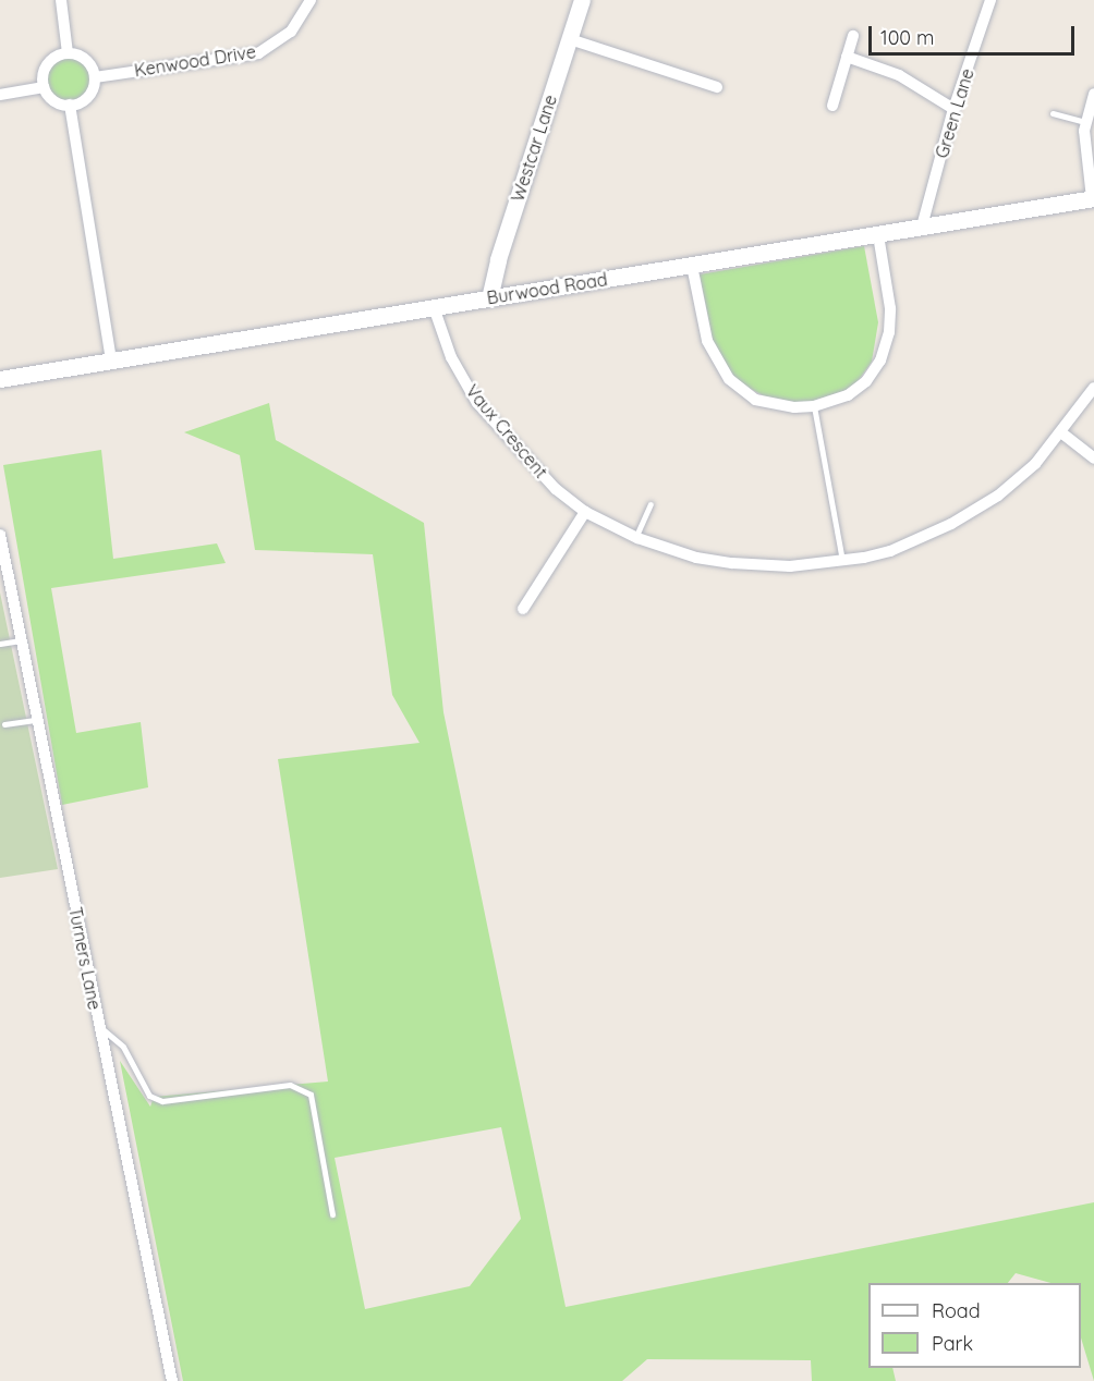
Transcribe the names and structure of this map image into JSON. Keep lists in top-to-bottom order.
{
  "streets": {
    "street": [
      "Kenwood Drive",
      "Green Lane",
      "Westcar Lane",
      "Burwood Road",
      "Vaux Crescent",
      "Turners Lane"
    ]
  },
  "crossings": [
    ["Green Lane", "Burwood Road"],
    ["Westcar Lane", "Burwood Road"],
    ["Burwood Road", "Vaux Crescent"]
  ],
  "legend": ["Road", "Park"],
  "scale_bar": "100 m"
}
